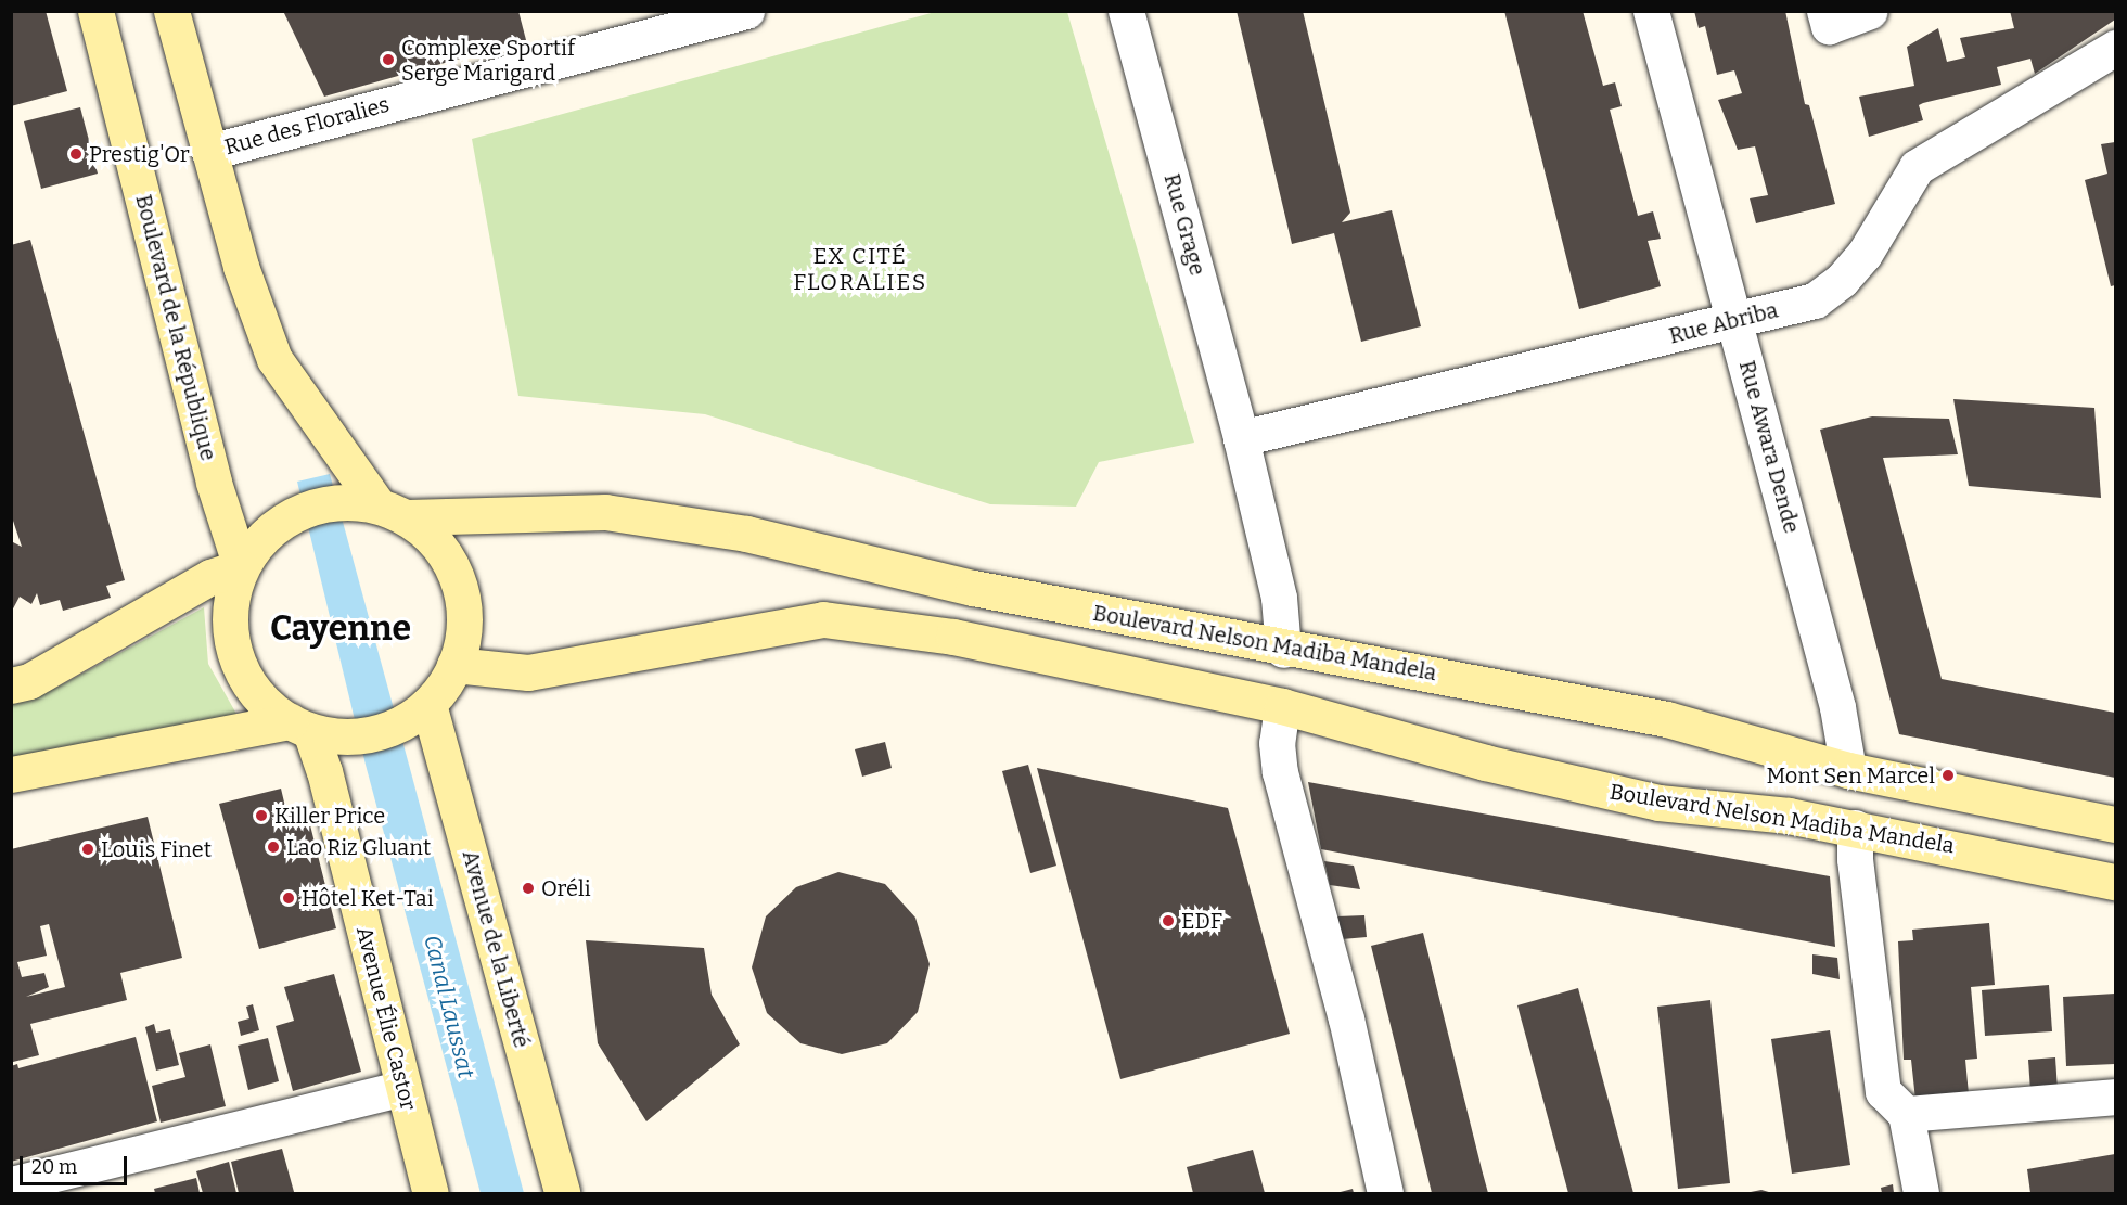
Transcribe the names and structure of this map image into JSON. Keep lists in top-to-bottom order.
{
  "streets": {
    "main road": [
      "Boulevard de la République",
      "Boulevard Nelson Madiba Mandela",
      "Avenue de la Liberté",
      "Avenue Élie Castor"
    ],
    "street": [
      "Rue des Floralies",
      "Rue Grage",
      "Rue Abriba",
      "Rue Awara Dende"
    ]
  },
  "crossings": [
    ["Rue Grage", "Rue Abriba"],
    ["Rue Grage", "Boulevard Nelson Madiba Mandela"],
    ["Rue Abriba", "Rue Awara Dende"],
    ["Boulevard de la République", "Boulevard Nelson Madiba Mandela"],
    ["Boulevard de la République", "Avenue de la Liberté"],
    ["Boulevard de la République", "Avenue Élie Castor"],
    ["Rue Awara Dende", "Boulevard Nelson Madiba Mandela"],
    ["Boulevard Nelson Madiba Mandela", "Avenue de la Liberté"],
    ["Boulevard Nelson Madiba Mandela", "Avenue Élie Castor"],
    ["Avenue de la Liberté", "Avenue Élie Castor"]
  ],
  "districts": ["EX CITÉ FLORALIES", "Cayenne"],
  "water": ["Canal Laussat"],
  "places": [
    "Complexe Sportif Serge Marigard",
    "Prestig'Or",
    "Mont Sen Marcel",
    "Killer Price",
    "Lao Riz Gluant",
    "Louis Finet",
    "Oréli",
    "Hôtel Ket-Tai",
    "EDF"
  ],
  "scale_bar": "20 m"
}
